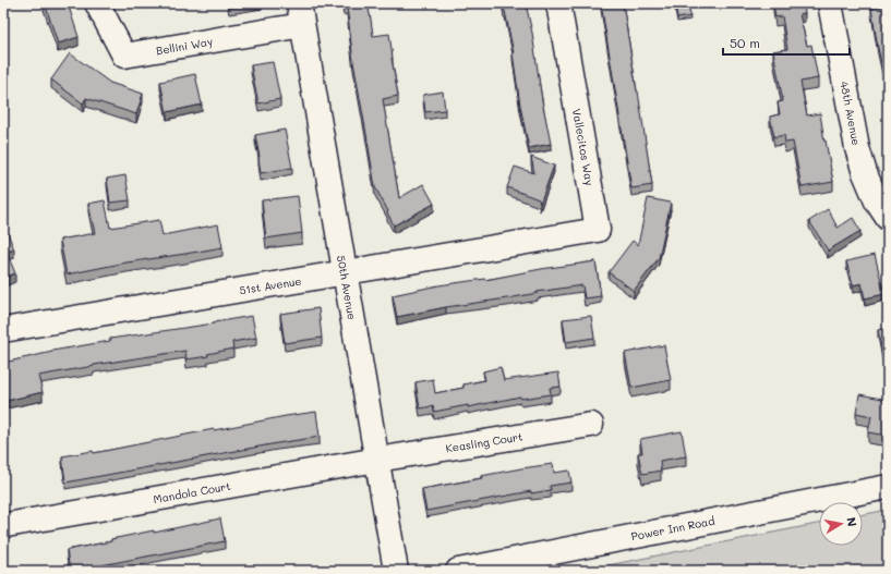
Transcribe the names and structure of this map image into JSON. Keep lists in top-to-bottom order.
{
  "streets": {
    "street": [
      "Bellini Way",
      "48th Avenue",
      "Vallecitos Way",
      "51st Avenue",
      "50th Avenue",
      "Keasling Court",
      "Mandola Court",
      "Power Inn Road"
    ]
  },
  "crossings": [
    ["Bellini Way", "50th Avenue"],
    ["Vallecitos Way", "51st Avenue"],
    ["51st Avenue", "50th Avenue"],
    ["50th Avenue", "Keasling Court"],
    ["50th Avenue", "Mandola Court"],
    ["Keasling Court", "Mandola Court"]
  ],
  "scale_bar": "50 m",
  "north": "right"
}
